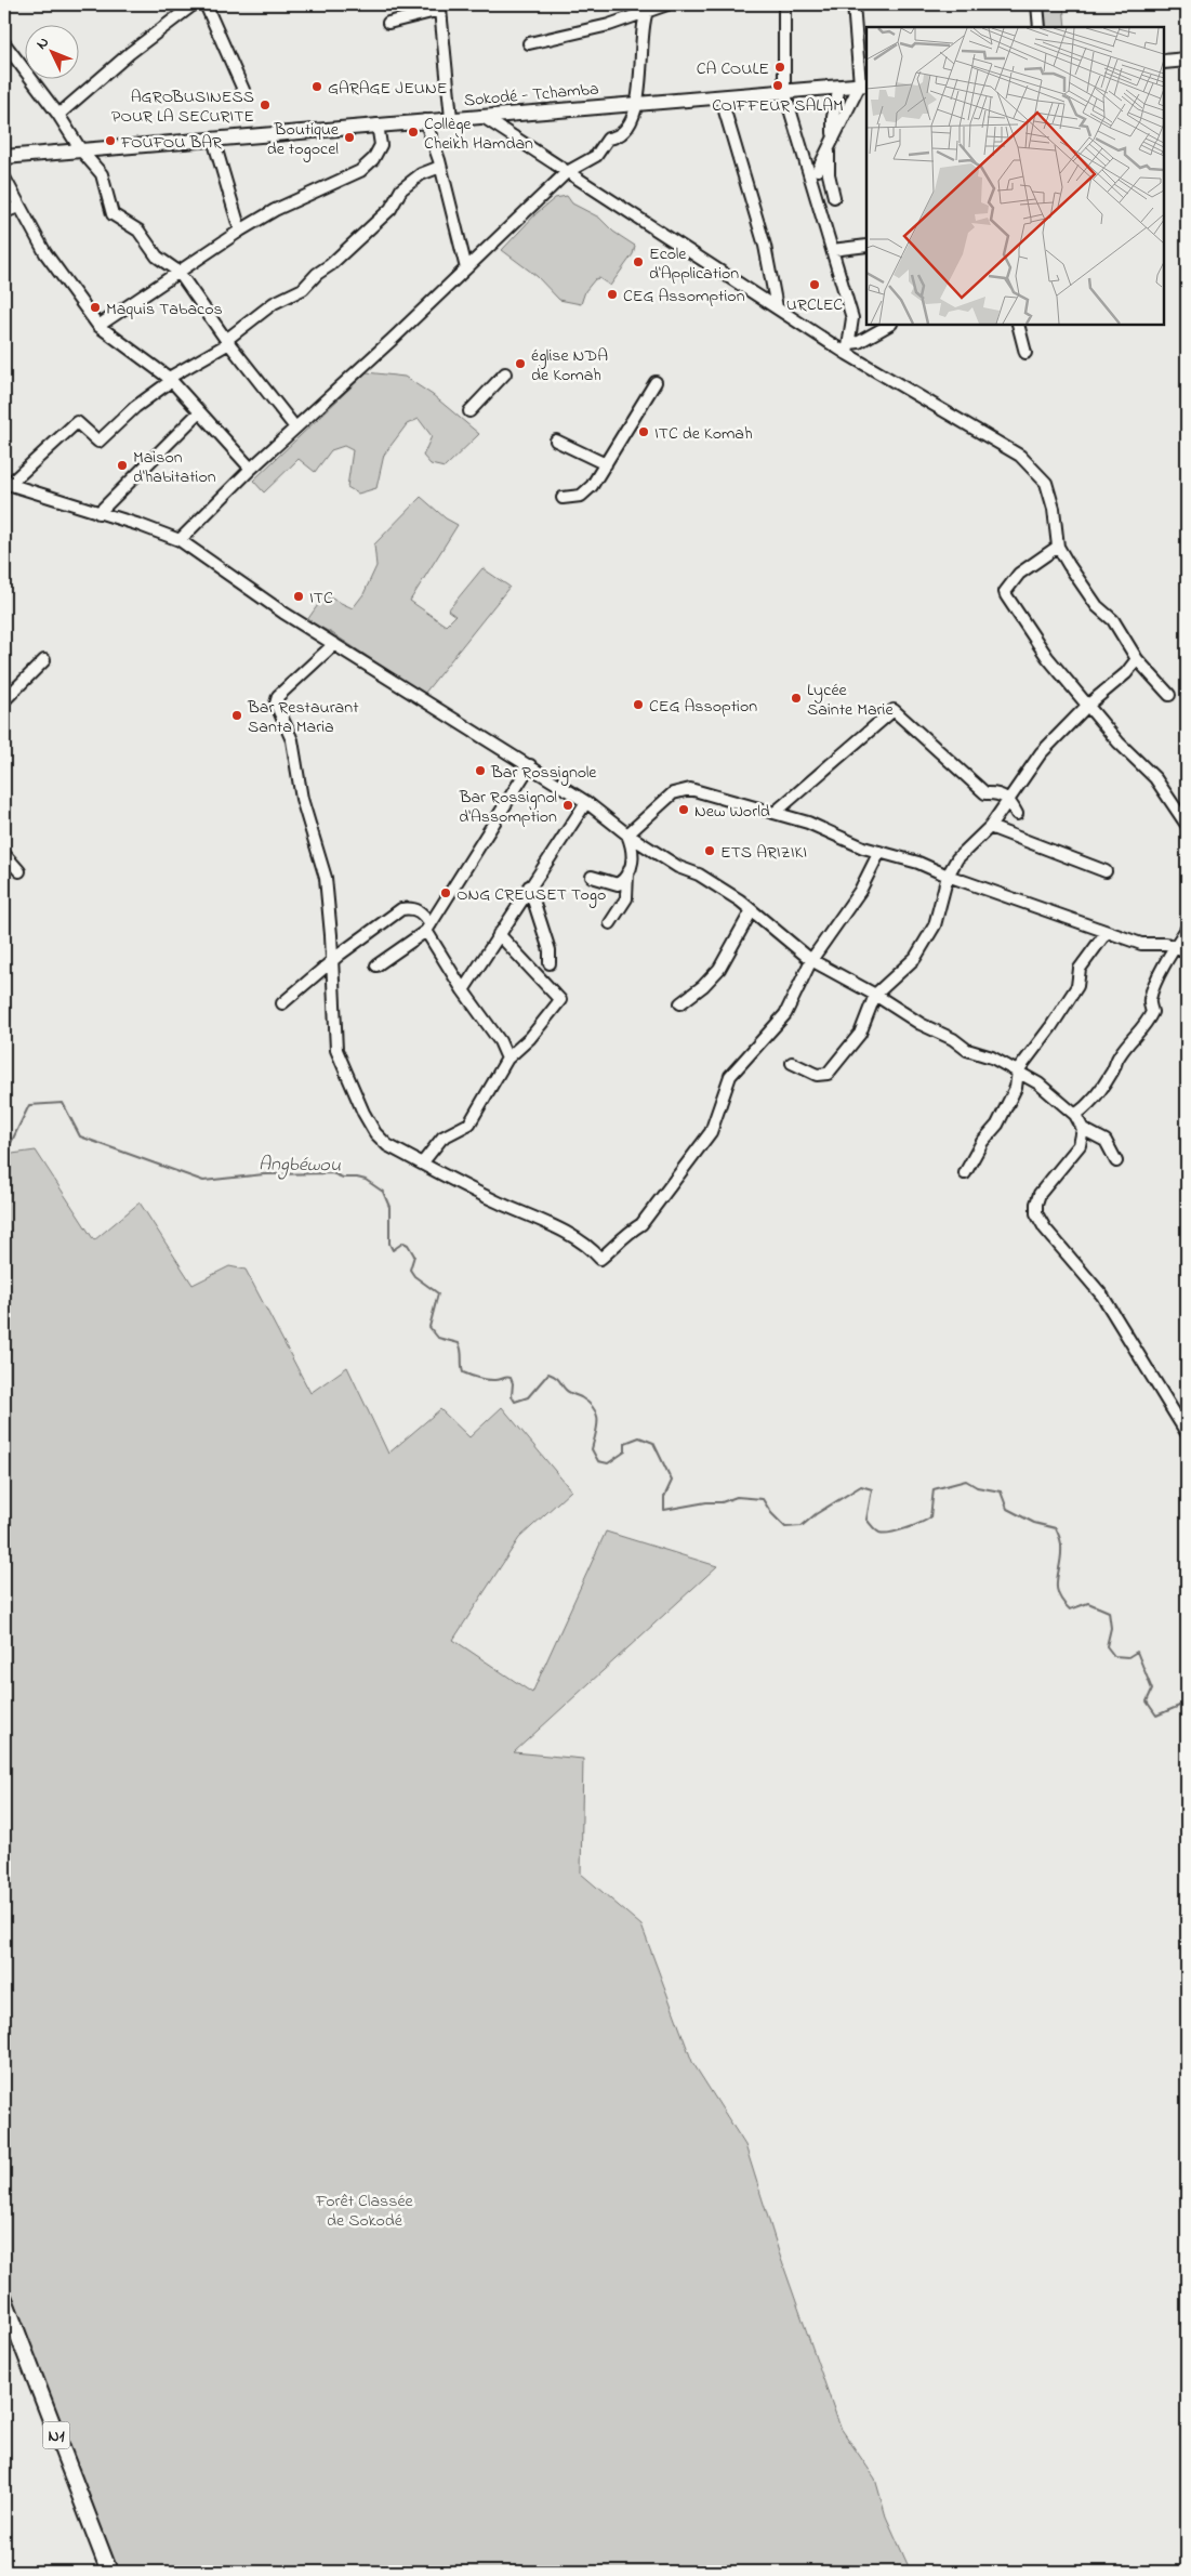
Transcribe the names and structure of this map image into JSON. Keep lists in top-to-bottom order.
{
  "streets": {
    "highway": ["N1"],
    "main road": ["Sokodé - Tchamba"]
  },
  "water": ["Angbéwou"],
  "parks": ["Forêt Classée de Sokodé"],
  "places": [
    "CA COULE",
    "COIFFEUR SALAM",
    "GARAGE JEUNE",
    "AGROBUSINESS POUR LA SECURITE",
    "Collège Cheikh Hamdan",
    "Boutique de togocel",
    "FOUFOU BAR",
    "Ecole d'Application",
    "URCLEC",
    "CEG Assomption",
    "Maquis Tabacos",
    "église NDA de Komah",
    "ITC de Komah",
    "Maison d'habitation",
    "ITC",
    "Lycée Sainte Marie",
    "CEG Assoption",
    "Bar Restaurant Santa Maria",
    "Bar Rossignole",
    "Bar Rossignol d'Assomption",
    "New World",
    "ETS ARIZIKI",
    "ONG CREUSET Togo"
  ],
  "north": "top left"
}
